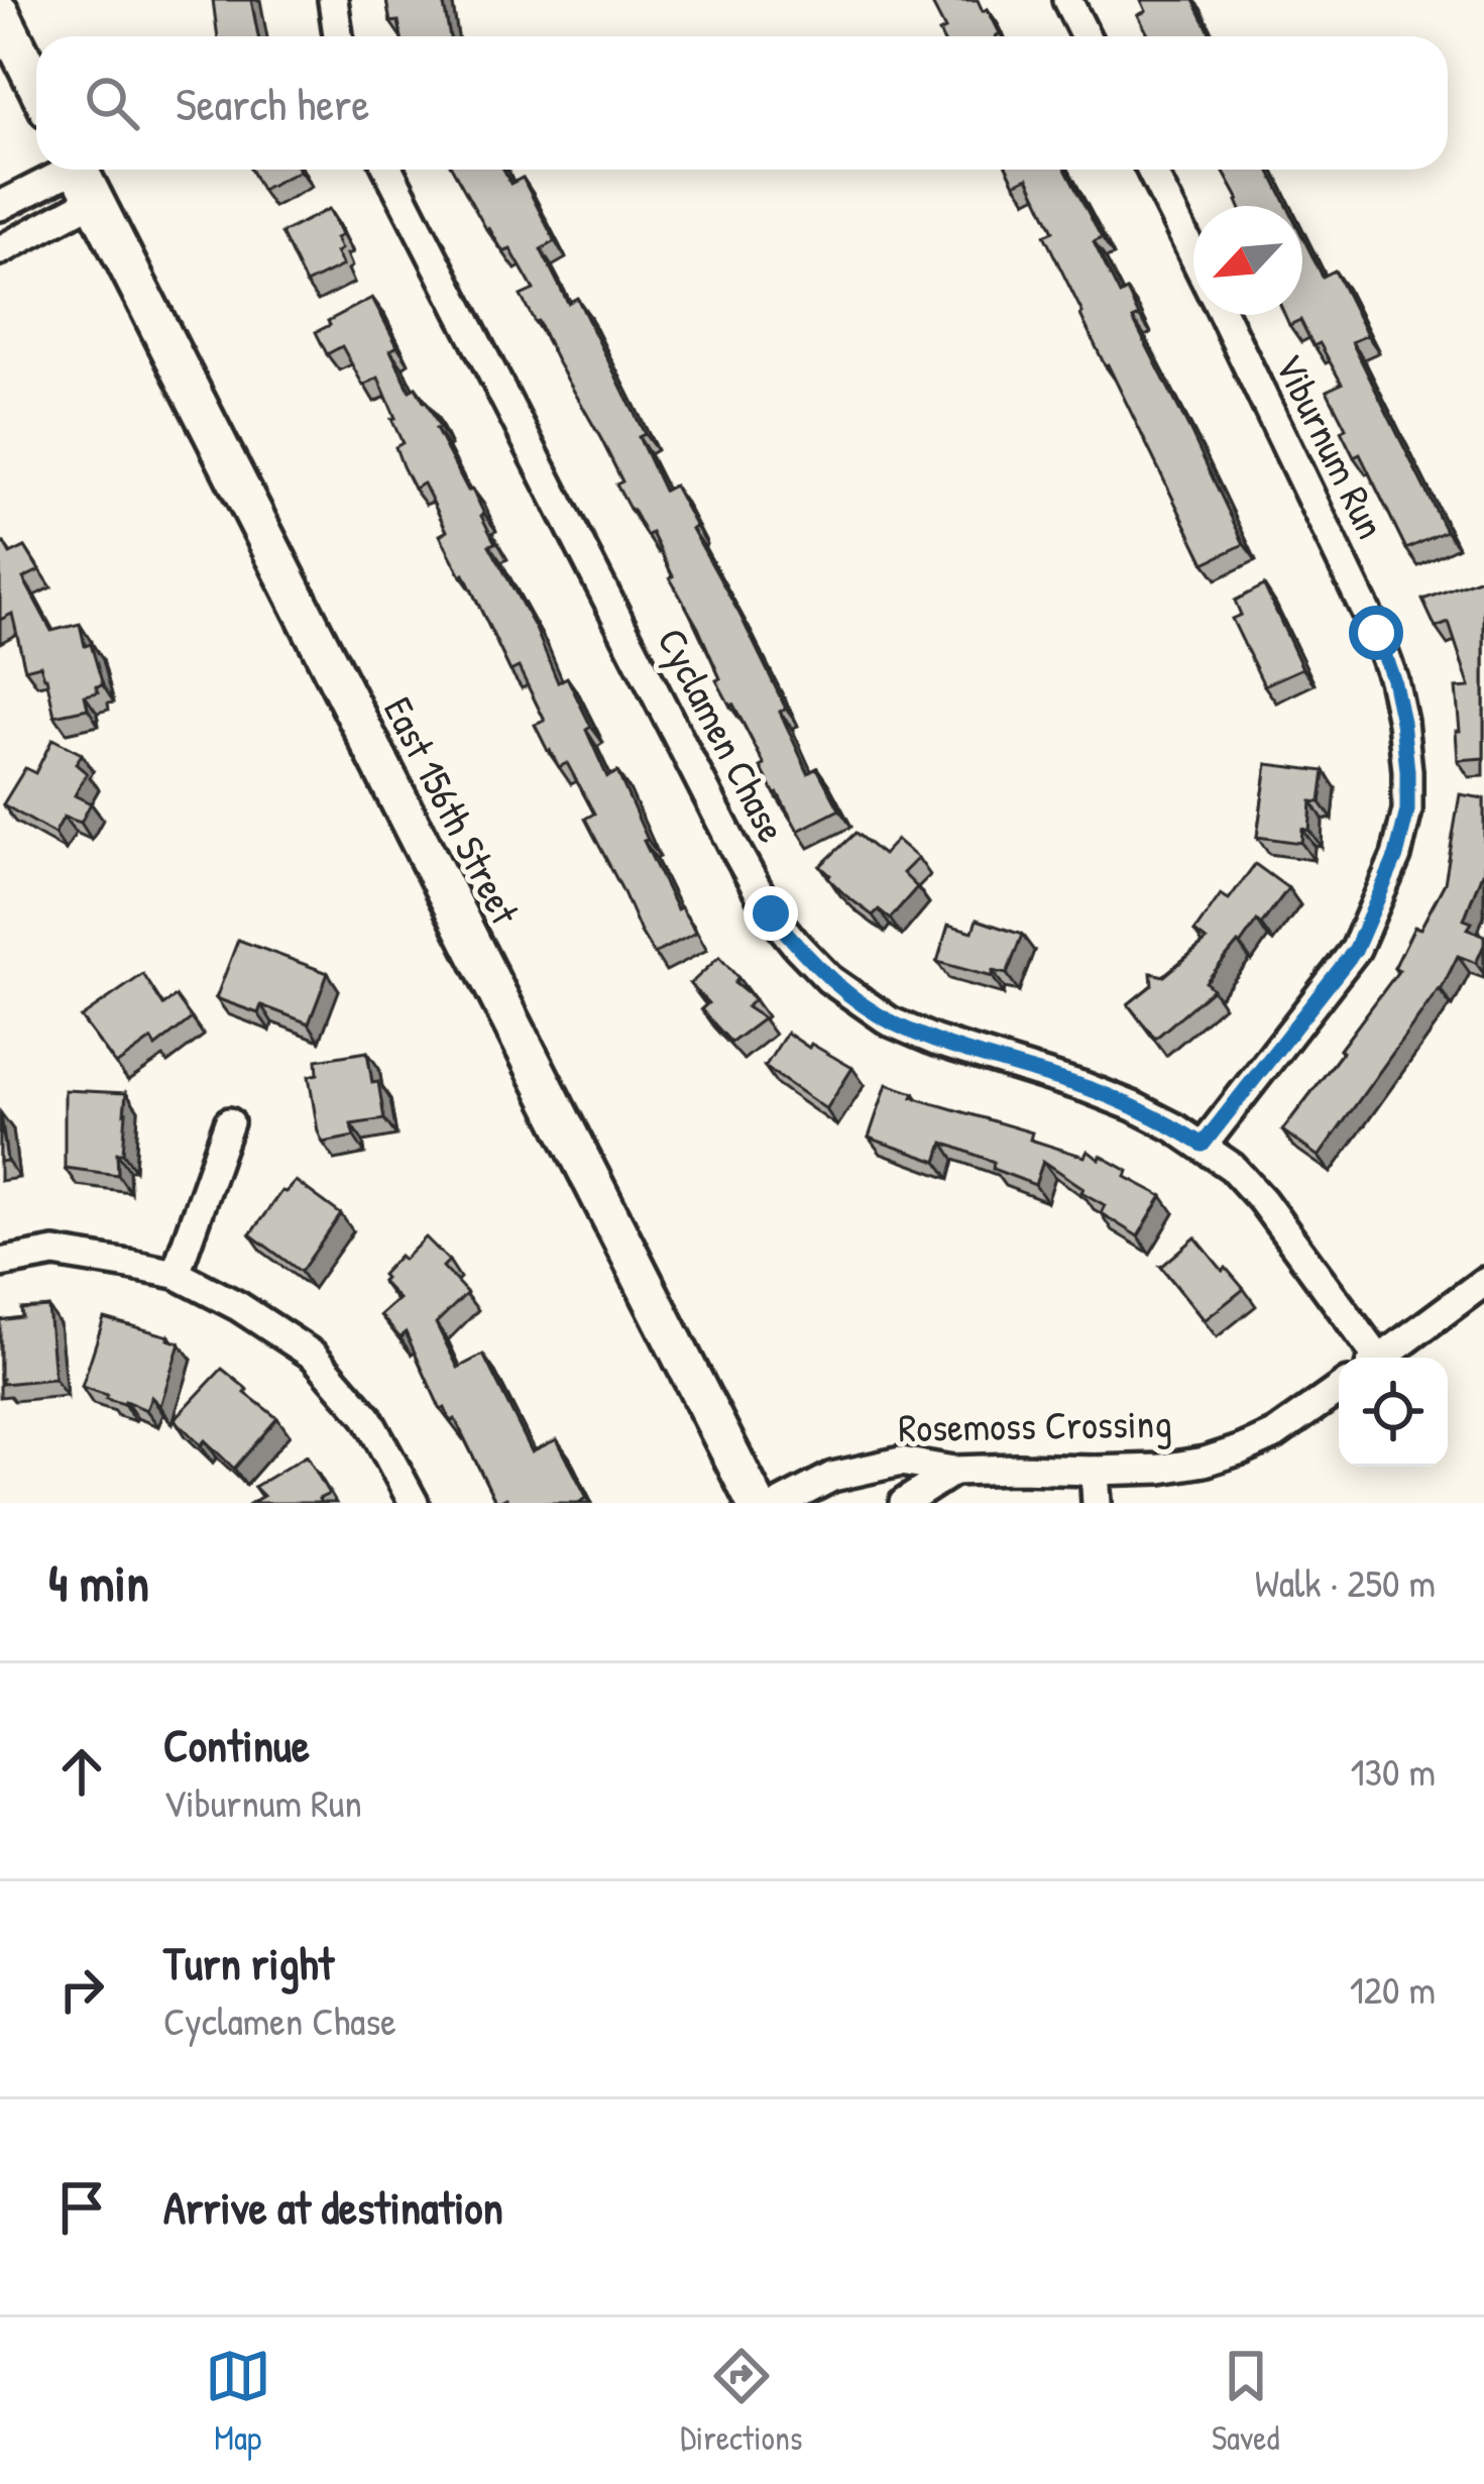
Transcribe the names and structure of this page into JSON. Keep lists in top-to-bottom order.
{
  "streets": {
    "street": [
      "Viburnum Run",
      "Cyclamen Chase",
      "East 156th Street",
      "Rosemoss Crossing"
    ]
  },
  "crossings": [
    ["Viburnum Run", "Cyclamen Chase"]
  ],
  "north": "bottom left",
  "page": {
    "search": "Search here",
    "heading": ["4 min", "Walk · 250 m"],
    "list": [
      ["Continue", "Viburnum Run", "130 m"],
      ["Turn right", "Cyclamen Chase", "120 m"],
      "Arrive at destination"
    ],
    "nav": ["Map", "Directions", "Saved"]
  }
}
